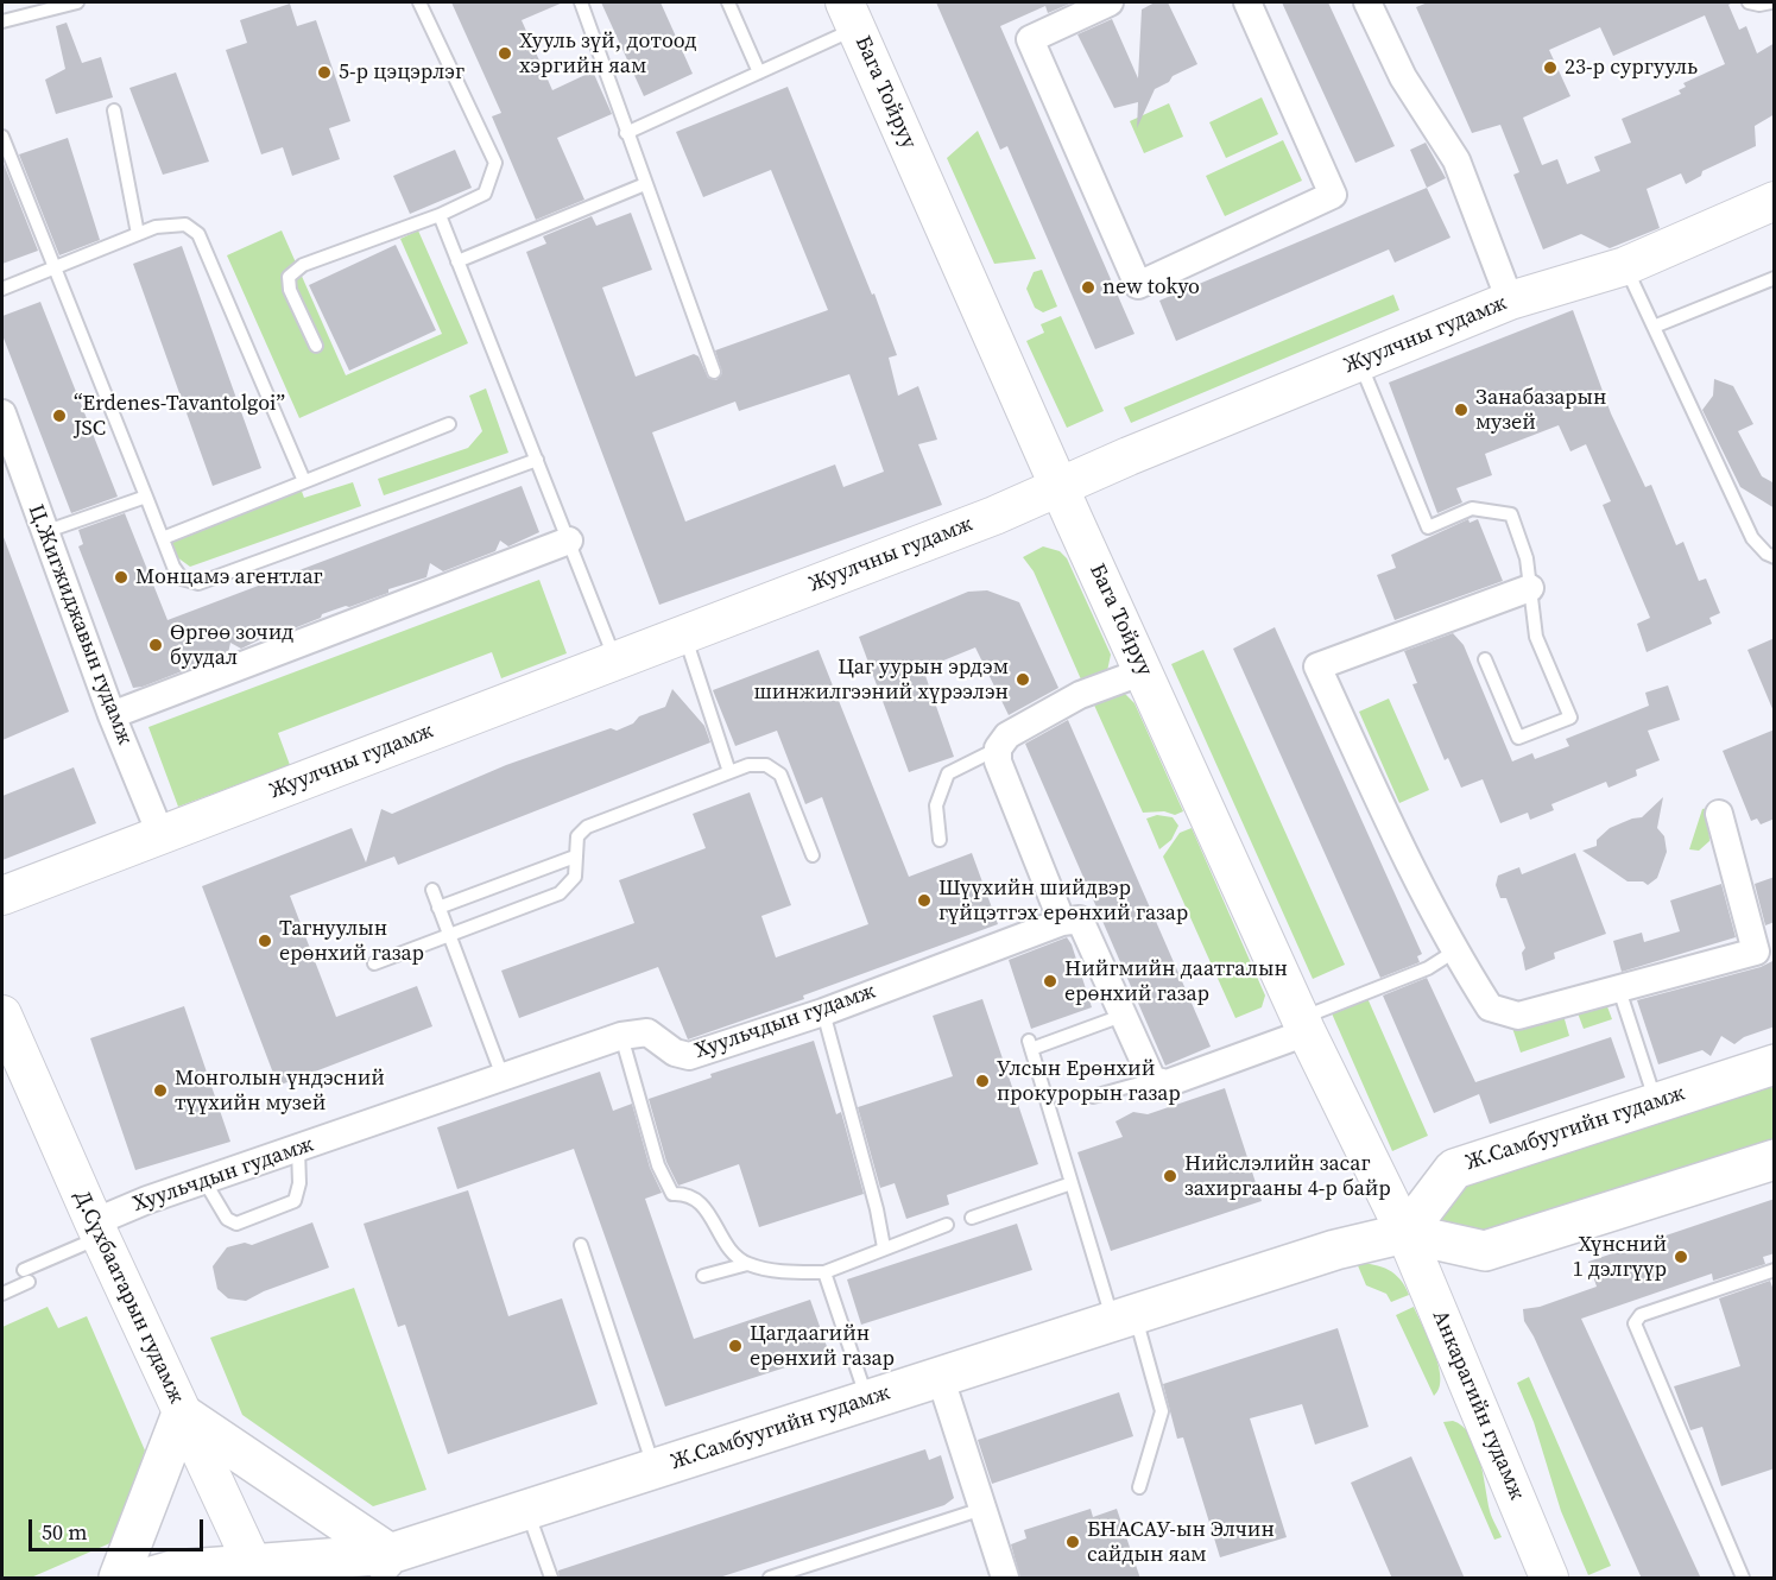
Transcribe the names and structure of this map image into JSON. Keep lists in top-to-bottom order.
{
  "streets": {
    "main road": [
      "Бага Тойруу",
      "Жуулчны гудамж",
      "Ж.Самбуугийн гудамж",
      "Д.Сүхбаатарын гудамж",
      "Анкарагийн гудамж"
    ],
    "street": ["Ц.Жигжиджавын гудамж", "Хуульчдын гудамж"]
  },
  "crossings": [
    ["Бага Тойруу", "Жуулчны гудамж"],
    ["Бага Тойруу", "Ж.Самбуугийн гудамж"],
    ["Бага Тойруу", "Анкарагийн гудамж"],
    ["Жуулчны гудамж", "Ц.Жигжиджавын гудамж"],
    ["Хуульчдын гудамж", "Д.Сүхбаатарын гудамж"],
    ["Ж.Самбуугийн гудамж", "Д.Сүхбаатарын гудамж"],
    ["Ж.Самбуугийн гудамж", "Анкарагийн гудамж"]
  ],
  "places": [
    "Хууль зүй, дотоод хэргийн яам",
    "23-р сургууль",
    "5-р цэцэрлэг",
    "new tokyo",
    "Занабазарын музей",
    "“Erdenes-Tavantolgoi” JSC",
    "Монцамэ агентлаг",
    "Өргөө зочид буудал",
    "Цаг уурын эрдэм шинжилгээний хүрээлэн",
    "Шүүхийн шийдвэр гүйцэтгэх ерөнхий газар",
    "Тагнуулын ерөнхий газар",
    "Нийгмийн даатгалын ерөнхий газар",
    "Улсын Ерөнхий прокурорын газар",
    "Монголын үндэсний түүхийн музей",
    "Нийслэлийн засаг захиргааны 4-р байр",
    "Хүнсний 1 дэлгүүр",
    "Цагдаагийн ерөнхий газар",
    "БНАСАУ-ын Элчин сайдын яам"
  ],
  "scale_bar": "50 m"
}
